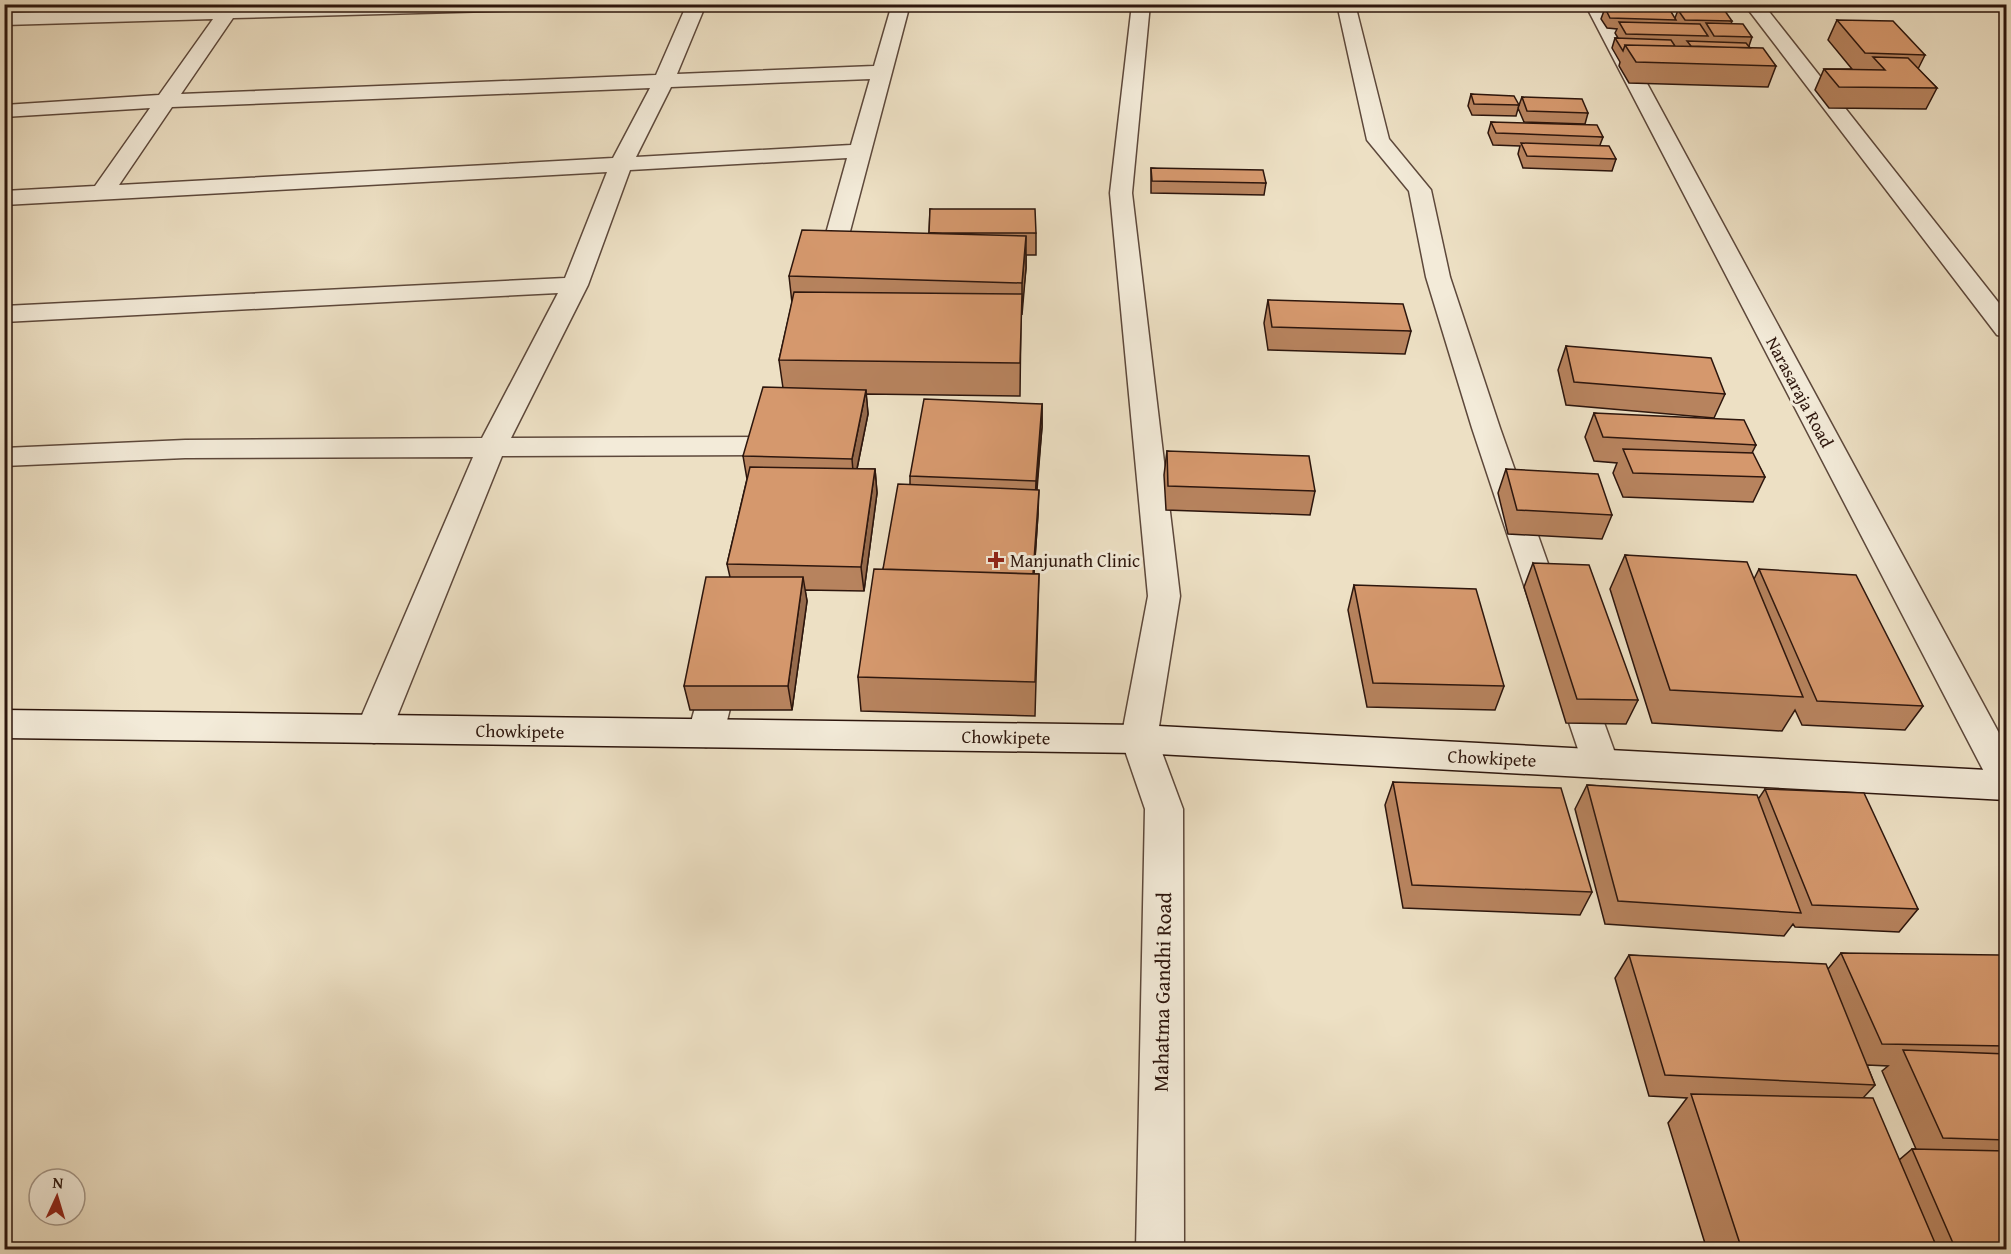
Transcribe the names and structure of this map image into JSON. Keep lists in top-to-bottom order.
{
  "streets": {
    "street": ["Narasaraja Road", "Chowkipete", "Mahatma Gandhi Road"]
  },
  "crossings": [
    ["Chowkipete", "Mahatma Gandhi Road"]
  ],
  "places": {
    "health": ["Manjunath Clinic"]
  },
  "north": "top"
}
